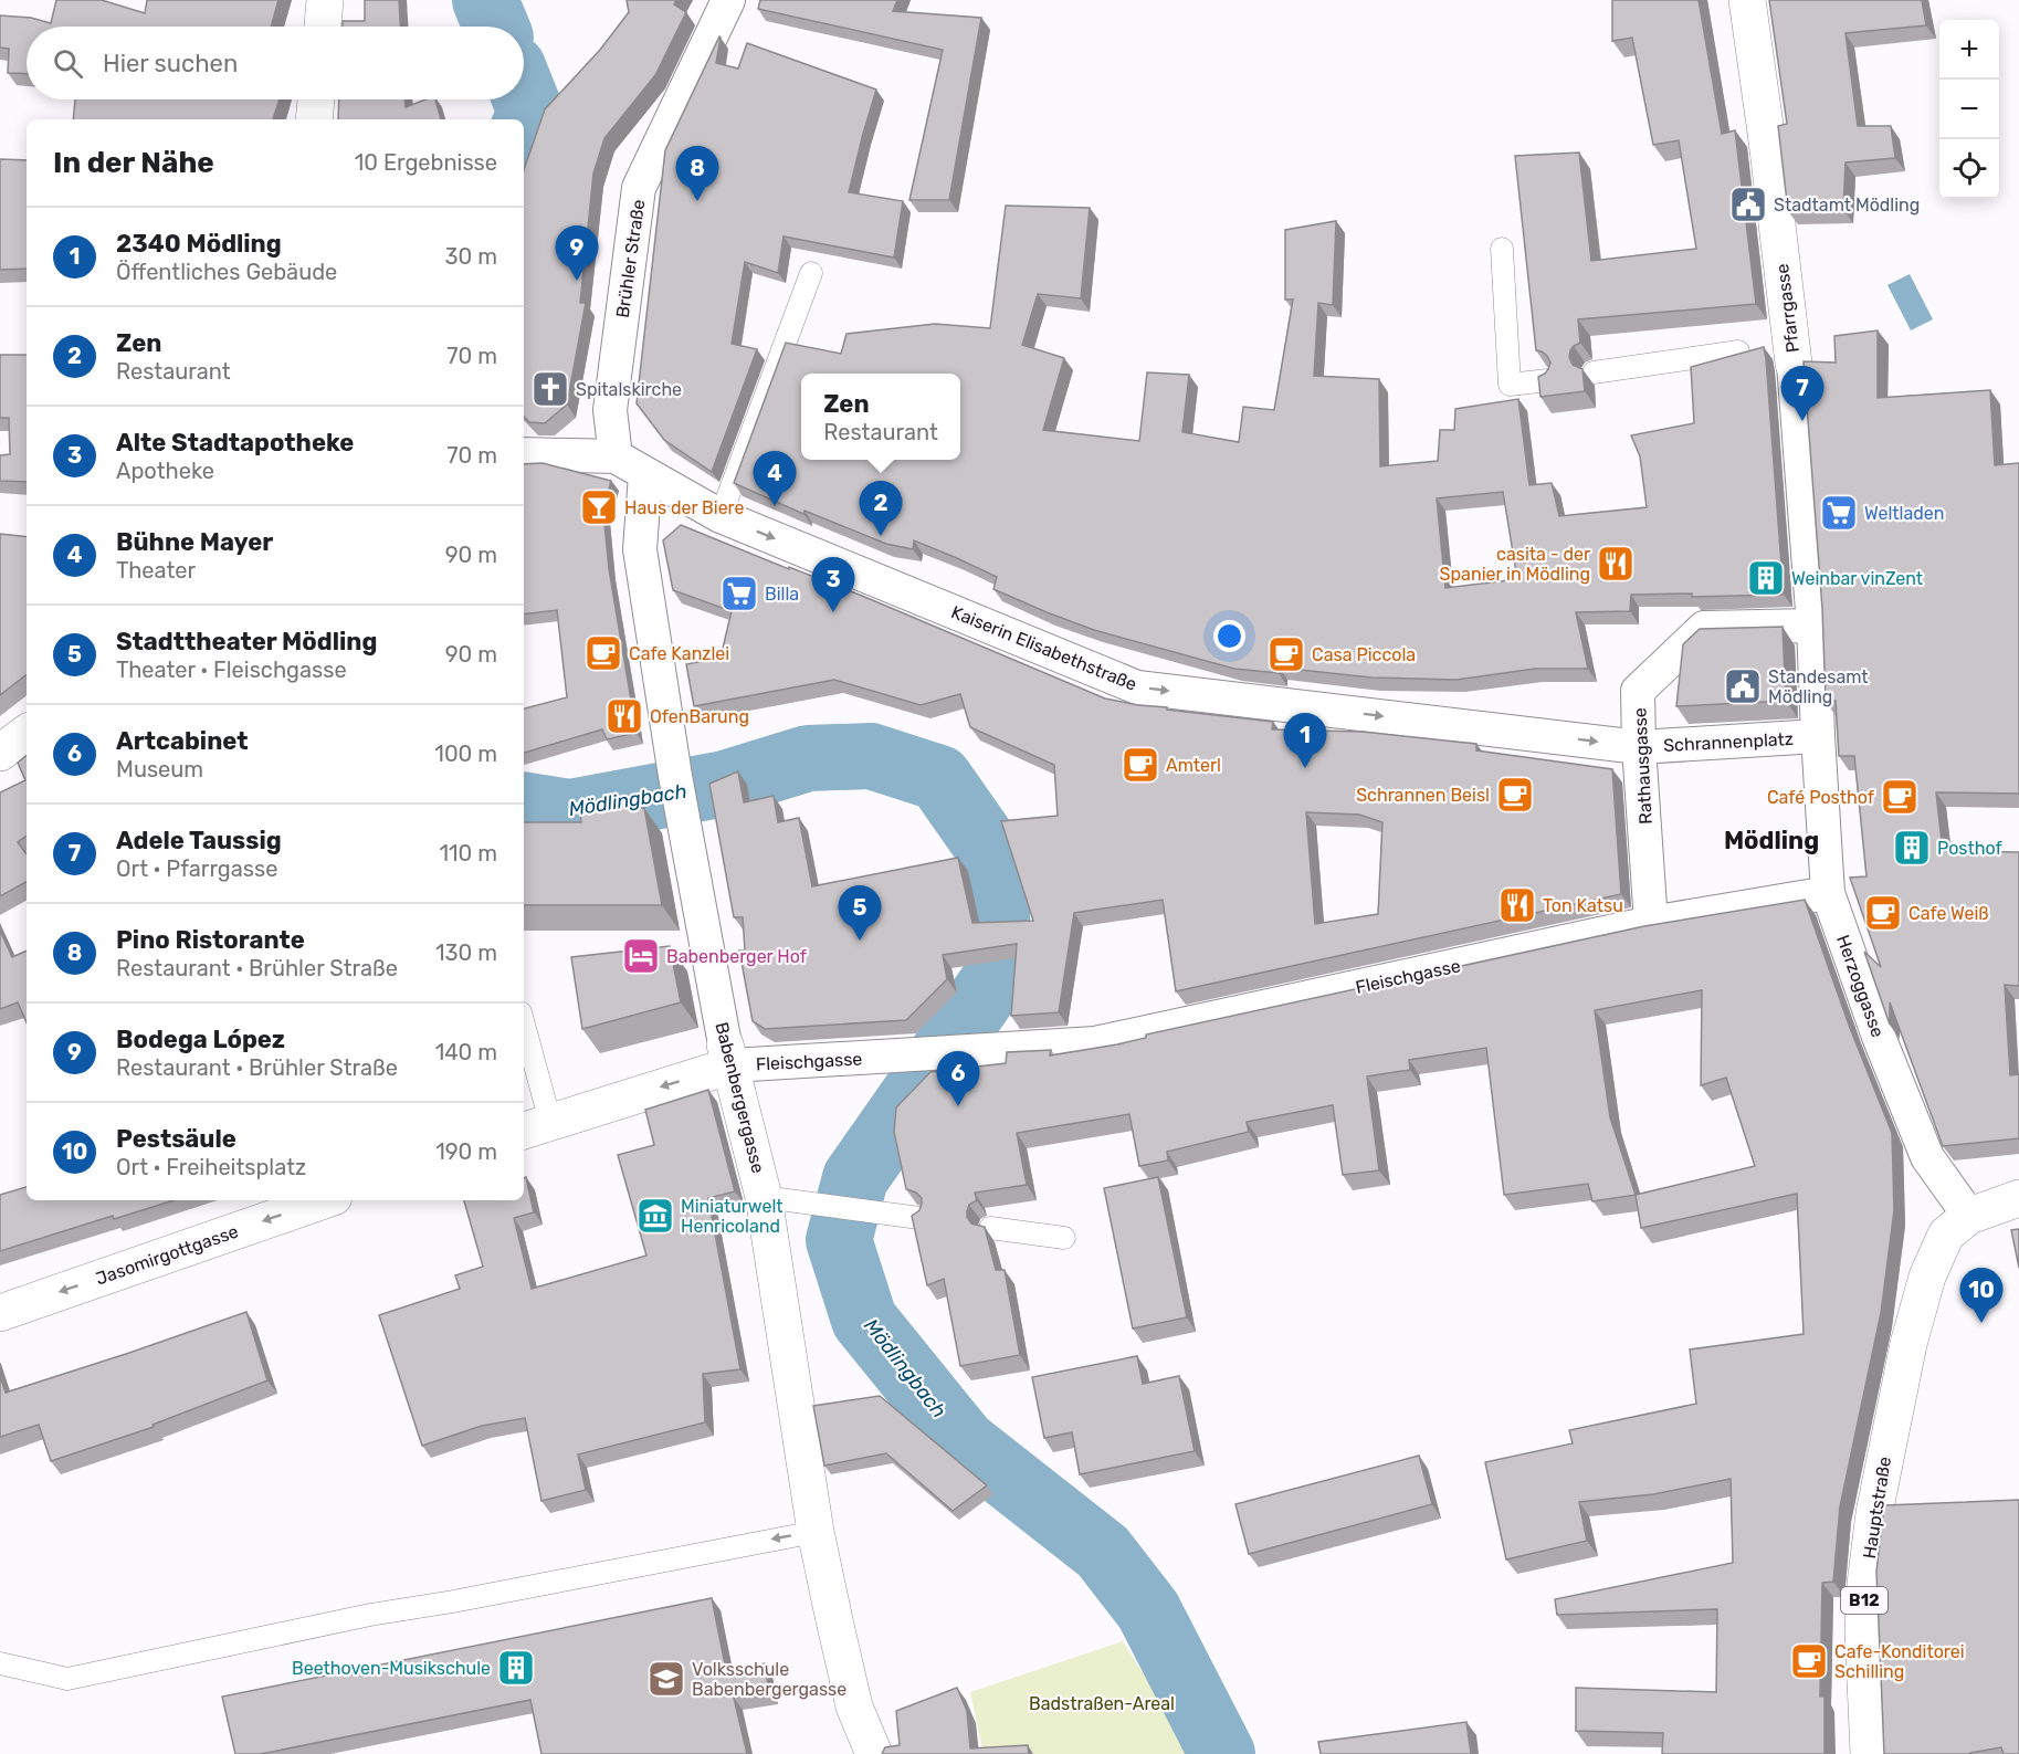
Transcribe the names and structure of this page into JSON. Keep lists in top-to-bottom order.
{
  "streets": {
    "street": [
      "Brühler Straße",
      "Pfarrgasse",
      "Kaiserin Elisabethstraße",
      "Schrannenplatz",
      "Rathausgasse",
      "Fleischgasse",
      "Herzoggasse",
      "Babenbergergasse",
      "Jasomirgottgasse",
      "Hauptstraße",
      "B12"
    ]
  },
  "crossings": [
    ["Brühler Straße", "Kaiserin Elisabethstraße"],
    ["Pfarrgasse", "Schrannenplatz"],
    ["Pfarrgasse", "Rathausgasse"],
    ["Pfarrgasse", "Herzoggasse"],
    ["Kaiserin Elisabethstraße", "Schrannenplatz"],
    ["Kaiserin Elisabethstraße", "Rathausgasse"],
    ["Kaiserin Elisabethstraße", "Babenbergergasse"],
    ["Schrannenplatz", "Rathausgasse"],
    ["Schrannenplatz", "Herzoggasse"],
    ["Rathausgasse", "Fleischgasse"],
    ["Fleischgasse", "Herzoggasse"],
    ["Fleischgasse", "Babenbergergasse"],
    ["Herzoggasse", "Hauptstraße"],
    ["Herzoggasse", "B12"],
    ["Hauptstraße", "B12"]
  ],
  "one_way": ["Kaiserin Elisabethstraße", "Jasomirgottgasse"],
  "districts": ["Mödling"],
  "water": ["Mödlingbach"],
  "parks": ["Badstraßen-Areal"],
  "places": {
    "public building": ["Stadtamt Mödling", "Standesamt Mödling"],
    "church": ["Spitalskirche"],
    "bar": ["Haus der Biere"],
    "supermarket": ["Weltladen", "Billa"],
    "restaurant": ["casita - der Spanier in Mödling", "OfenBarung", "Ton Katsu"],
    "building": ["Weinbar vinZent", "Posthof", "Beethoven-Musikschule"],
    "cafe": [
      "Cafe Kanzlei",
      "Casa Piccola",
      "Amterl",
      "Schrannen Beisl",
      "Café Posthof",
      "Cafe Weiß",
      "Cafe-Konditorei Schilling"
    ],
    "hotel": ["Babenberger Hof"],
    "museum": ["Miniaturwelt Henricoland"],
    "school or university": ["Volksschule Babenbergergasse"]
  },
  "page": {
    "map_buttons": ["+", "−"],
    "search": "Hier suchen",
    "heading": ["In der Nähe", "10 Ergebnisse"],
    "pins": [
      "8",
      "9",
      "7",
      "4",
      "2",
      "3",
      "1",
      "5",
      "6",
      "10"
    ],
    "list": [
      {
        "mark": "1",
        "name": "2340 Mödling",
        "note": "Öffentliches Gebäude",
        "value": "30 m"
      },
      {
        "mark": "2",
        "name": "Zen",
        "note": "Restaurant",
        "value": "70 m"
      },
      {
        "mark": "3",
        "name": "Alte Stadtapotheke",
        "note": "Apotheke",
        "value": "70 m"
      },
      {
        "mark": "4",
        "name": "Bühne Mayer",
        "note": "Theater",
        "value": "90 m"
      },
      {
        "mark": "5",
        "name": "Stadttheater Mödling",
        "note": "Theater · Fleischgasse",
        "value": "90 m"
      },
      {
        "mark": "6",
        "name": "Artcabinet",
        "note": "Museum",
        "value": "100 m"
      },
      {
        "mark": "7",
        "name": "Adele Taussig",
        "note": "Ort · Pfarrgasse",
        "value": "110 m"
      },
      {
        "mark": "8",
        "name": "Pino Ristorante",
        "note": "Restaurant · Brühler Straße",
        "value": "130 m"
      },
      {
        "mark": "9",
        "name": "Bodega López",
        "note": "Restaurant · Brühler Straße",
        "value": "140 m"
      },
      {
        "mark": "10",
        "name": "Pestsäule",
        "note": "Ort · Freiheitsplatz",
        "value": "190 m"
      }
    ],
    "popup": ["Zen", "Restaurant"]
  }
}
